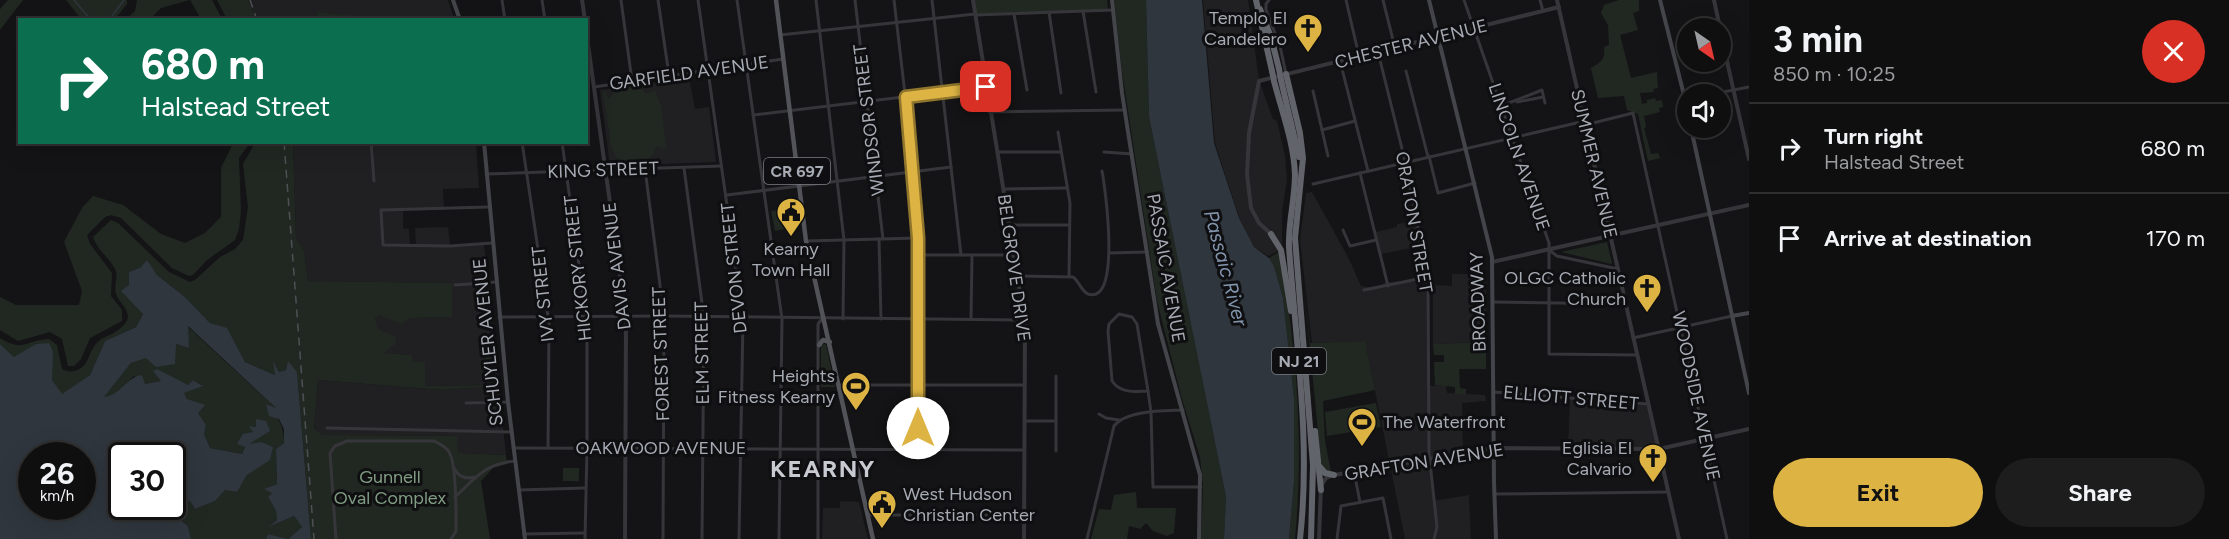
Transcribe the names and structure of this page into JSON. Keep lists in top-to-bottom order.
{
  "streets": {
    "highway": ["NJ 21"],
    "main road": [
      "CR 697",
      "PASSAIC AVENUE",
      "BROADWAY",
      "SCHUYLER AVENUE"
    ],
    "street": [
      "CHESTER AVENUE",
      "GARFIELD AVENUE",
      "WINDSOR STREET",
      "LINCOLN AVENUE",
      "SUMMER AVENUE",
      "KING STREET",
      "ORATON STREET",
      "DAVIS AVENUE",
      "HICKORY STREET",
      "DEVON STREET",
      "BELGROVE DRIVE",
      "IVY STREET",
      "ELM STREET",
      "FOREST STREET",
      "WOODSIDE AVENUE",
      "ELLIOTT STREET",
      "OAKWOOD AVENUE",
      "GRAFTON AVENUE"
    ]
  },
  "crossings": [
    ["CHESTER AVENUE", "LINCOLN AVENUE"],
    ["CHESTER AVENUE", "SUMMER AVENUE"],
    ["CHESTER AVENUE", "ORATON STREET"],
    ["CHESTER AVENUE", "BROADWAY"],
    ["CHESTER AVENUE", "NJ 21"],
    ["GARFIELD AVENUE", "CR 697"],
    ["GARFIELD AVENUE", "DAVIS AVENUE"],
    ["GARFIELD AVENUE", "DEVON STREET"],
    ["LINCOLN AVENUE", "SUMMER AVENUE"],
    ["SUMMER AVENUE", "WOODSIDE AVENUE"],
    ["SUMMER AVENUE", "ELLIOTT STREET"],
    ["SUMMER AVENUE", "GRAFTON AVENUE"],
    ["KING STREET", "DAVIS AVENUE"],
    ["KING STREET", "HICKORY STREET"],
    ["KING STREET", "DEVON STREET"],
    ["KING STREET", "IVY STREET"],
    ["KING STREET", "SCHUYLER AVENUE"],
    ["KING STREET", "ELM STREET"],
    ["KING STREET", "FOREST STREET"],
    ["CR 697", "OAKWOOD AVENUE"],
    ["ORATON STREET", "GRAFTON AVENUE"],
    ["DAVIS AVENUE", "OAKWOOD AVENUE"],
    ["HICKORY STREET", "OAKWOOD AVENUE"],
    ["DEVON STREET", "OAKWOOD AVENUE"],
    ["BELGROVE DRIVE", "OAKWOOD AVENUE"],
    ["IVY STREET", "OAKWOOD AVENUE"],
    ["BROADWAY", "ELLIOTT STREET"],
    ["BROADWAY", "GRAFTON AVENUE"],
    ["SCHUYLER AVENUE", "OAKWOOD AVENUE"],
    ["ELM STREET", "OAKWOOD AVENUE"],
    ["FOREST STREET", "OAKWOOD AVENUE"],
    ["WOODSIDE AVENUE", "GRAFTON AVENUE"]
  ],
  "districts": ["KEARNY"],
  "water": ["Passaic River"],
  "parks": ["Gunnell Oval Complex"],
  "places": {
    "church": ["Templo El Candelero", "OLGC Catholic Church", "Eglisia El Calvario"],
    "public building": ["Kearny Town Hall", "West Hudson Christian Center"],
    "sports": ["Heights Fitness Kearny", "The Waterfront"]
  },
  "north": "bottom right",
  "page": {
    "heading": ["3 min", "850 m · 10:25"],
    "turn": ["680 m", "Halstead Street"],
    "list": [
      {
        "name": "Turn right",
        "note": "Halstead Street",
        "value": "680 m"
      },
      {
        "name": "Arrive at destination",
        "value": "170 m"
      }
    ],
    "speed": "26 km/h",
    "limit": "30",
    "buttons": ["Exit", "Share"]
  }
}
